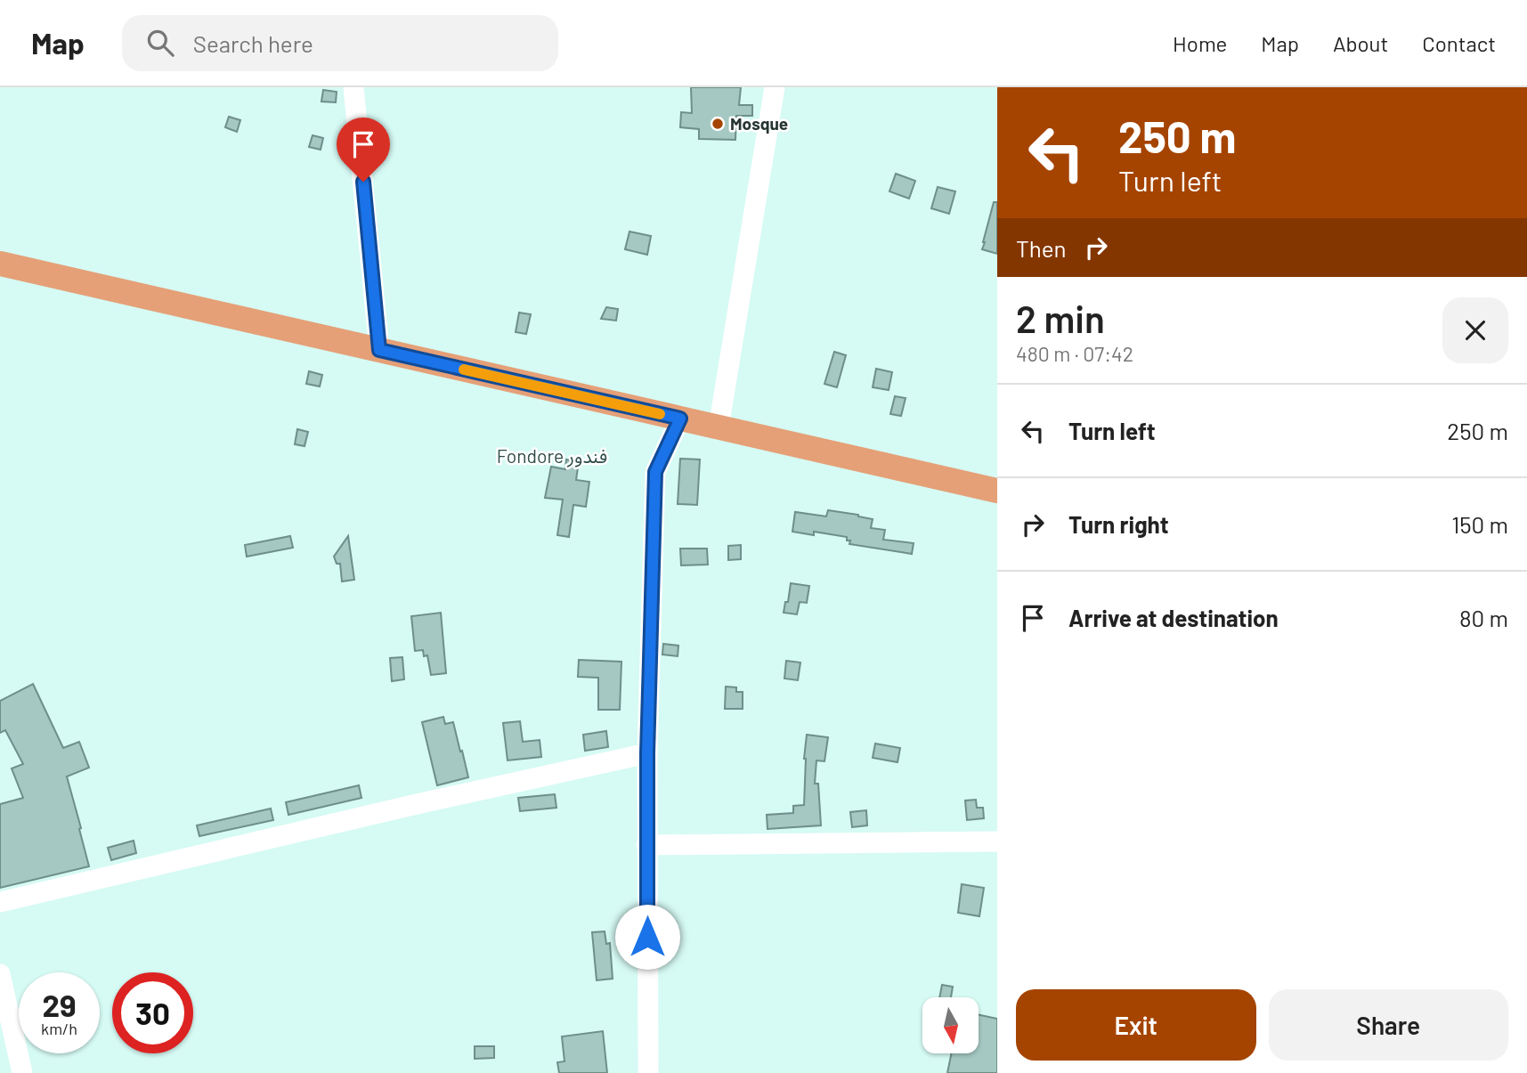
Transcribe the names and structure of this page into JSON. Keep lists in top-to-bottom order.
{
  "districts": ["Fondore فندور"],
  "places": ["Mosque"],
  "north": "bottom",
  "page": {
    "header": "Map",
    "search": "Search here",
    "nav": [
      "Home",
      "Map",
      "About",
      "Contact"
    ],
    "turn": ["250 m", "Turn left"],
    "then": "Then",
    "heading": ["2 min", "480 m · 07:42"],
    "list": [
      {
        "name": "Turn left",
        "value": "250 m"
      },
      {
        "name": "Turn right",
        "value": "150 m"
      },
      {
        "name": "Arrive at destination",
        "value": "80 m"
      }
    ],
    "speed": "29 km/h",
    "limit": "30",
    "buttons": ["Exit", "Share"]
  }
}
